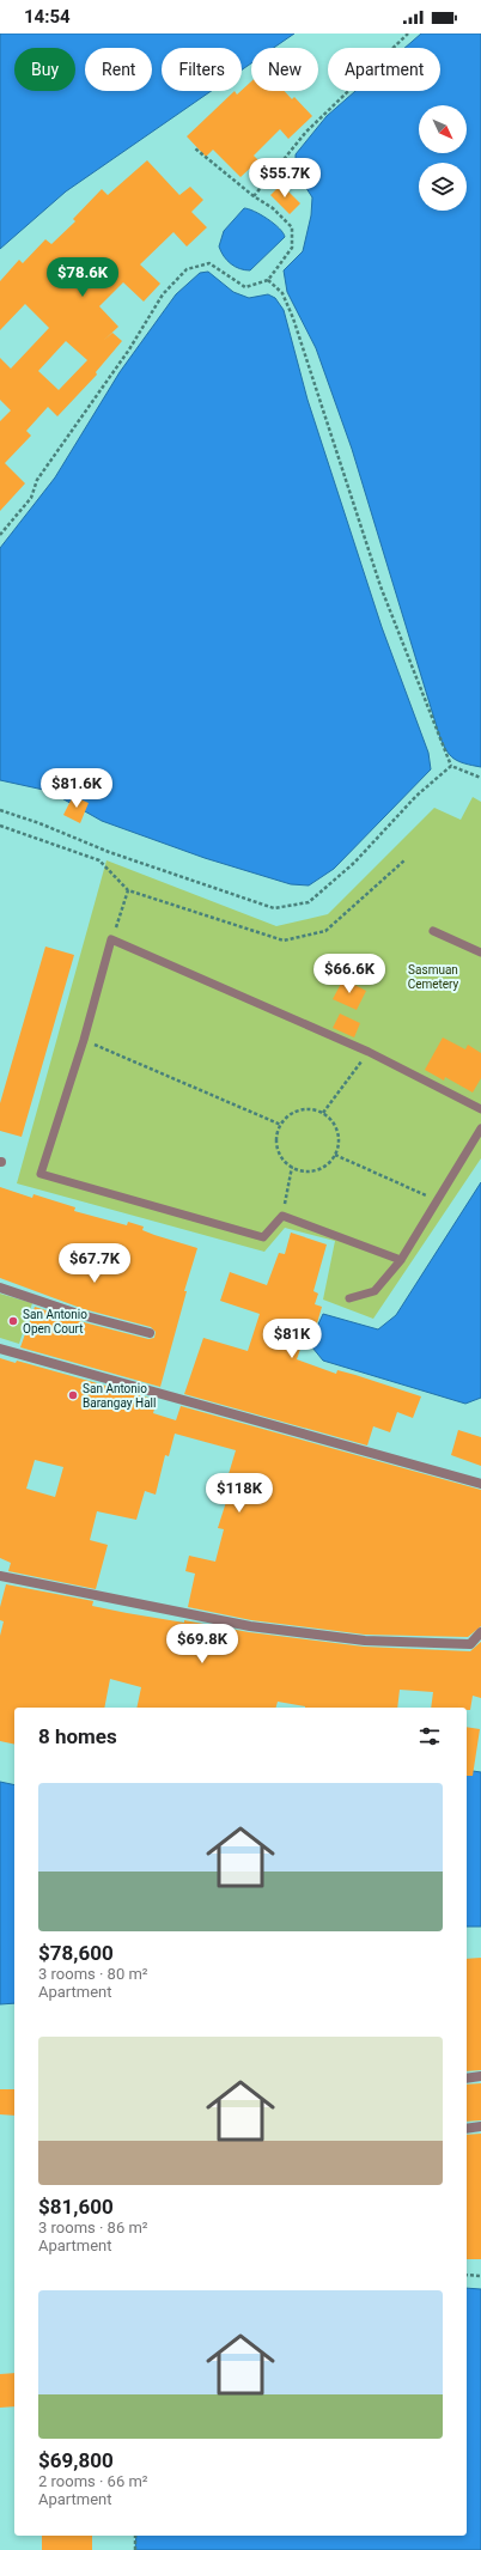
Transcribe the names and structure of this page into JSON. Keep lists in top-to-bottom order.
{
  "parks": ["Sasmuan Cemetery"],
  "places": ["San Antonio Open Court", "San Antonio Barangay Hall"],
  "north": "bottom right",
  "page": {
    "status": "14:54",
    "chip": [
      "Buy",
      "Rent",
      "Filters",
      "New",
      "Apartment"
    ],
    "price": [
      "$55.7K",
      "$78.6K",
      "$81.6K",
      "$66.6K",
      "$67.7K",
      "$81K",
      "$118K",
      "$69.8K"
    ],
    "heading": "8 homes",
    "list": [
      {
        "name": "$78,600",
        "note": "3 rooms · 80 m² · Apartment"
      },
      {
        "name": "$81,600",
        "note": "3 rooms · 86 m² · Apartment"
      },
      {
        "name": "$69,800",
        "note": "2 rooms · 66 m² · Apartment"
      }
    ]
  }
}
